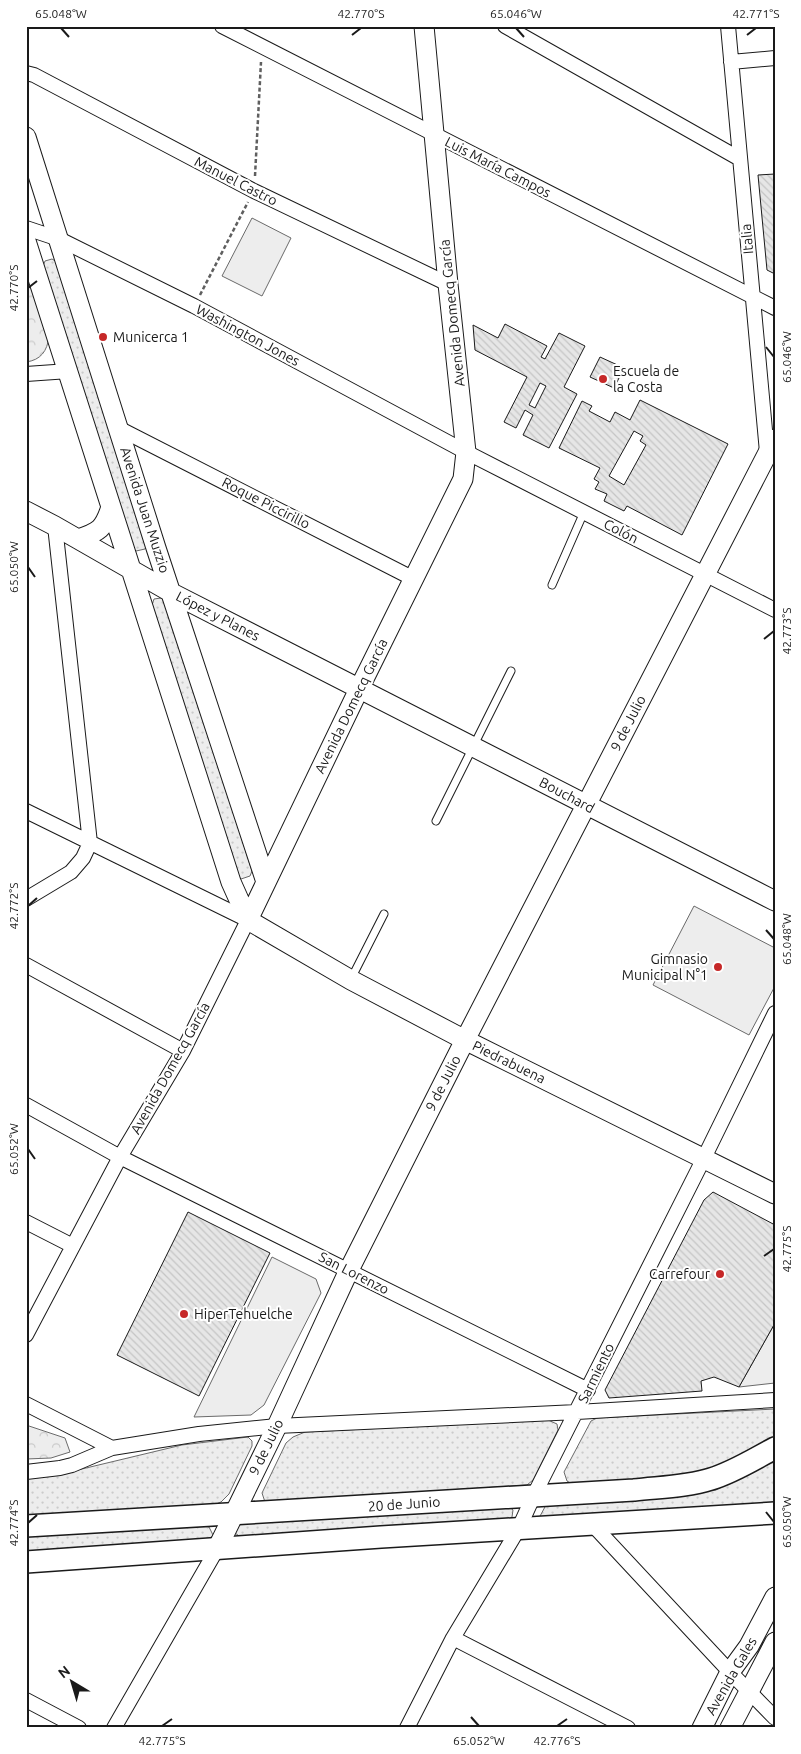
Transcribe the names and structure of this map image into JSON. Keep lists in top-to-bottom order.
{
  "streets": {
    "main road": [
      "Avenida Domecq García",
      "Avenida Juan Muzzio",
      "López y Planes",
      "9 de Julio",
      "Bouchard",
      "Piedrabuena",
      "20 de Junio",
      "Avenida Gales"
    ],
    "street": [
      "Luis María Campos",
      "Manuel Castro",
      "Italia",
      "Washington Jones",
      "Roque Piccirillo",
      "Colón",
      "San Lorenzo",
      "Sarmiento"
    ]
  },
  "crossings": [
    ["Luis María Campos", "Italia"],
    ["Luis María Campos", "Avenida Domecq García"],
    ["Manuel Castro", "Avenida Domecq García"],
    ["Italia", "9 de Julio"],
    ["Avenida Domecq García", "Washington Jones"],
    ["Avenida Domecq García", "Roque Piccirillo"],
    ["Avenida Domecq García", "Avenida Juan Muzzio"],
    ["Avenida Domecq García", "Colón"],
    ["Avenida Domecq García", "López y Planes"],
    ["Avenida Domecq García", "Bouchard"],
    ["Avenida Domecq García", "Piedrabuena"],
    ["Avenida Domecq García", "San Lorenzo"],
    ["Washington Jones", "Avenida Juan Muzzio"],
    ["Washington Jones", "Colón"],
    ["Roque Piccirillo", "Avenida Juan Muzzio"],
    ["Avenida Juan Muzzio", "López y Planes"],
    ["Colón", "9 de Julio"],
    ["López y Planes", "Bouchard"],
    ["9 de Julio", "Bouchard"],
    ["9 de Julio", "Piedrabuena"],
    ["9 de Julio", "San Lorenzo"],
    ["9 de Julio", "20 de Junio"],
    ["Piedrabuena", "Sarmiento"],
    ["San Lorenzo", "Sarmiento"],
    ["Sarmiento", "20 de Junio"]
  ],
  "places": [
    "Municerca 1",
    "Escuela de la Costa",
    "Gimnasio Municipal N°1",
    "Carrefour",
    "HiperTehuelche"
  ],
  "north": "top left",
  "coordinates": [
    "65.048°W",
    "42.770°S",
    "65.046°W",
    "42.771°S",
    "65.050°W",
    "42.773°S",
    "42.772°S",
    "65.052°W",
    "42.775°S",
    "42.774°S",
    "42.776°S"
  ]
}
